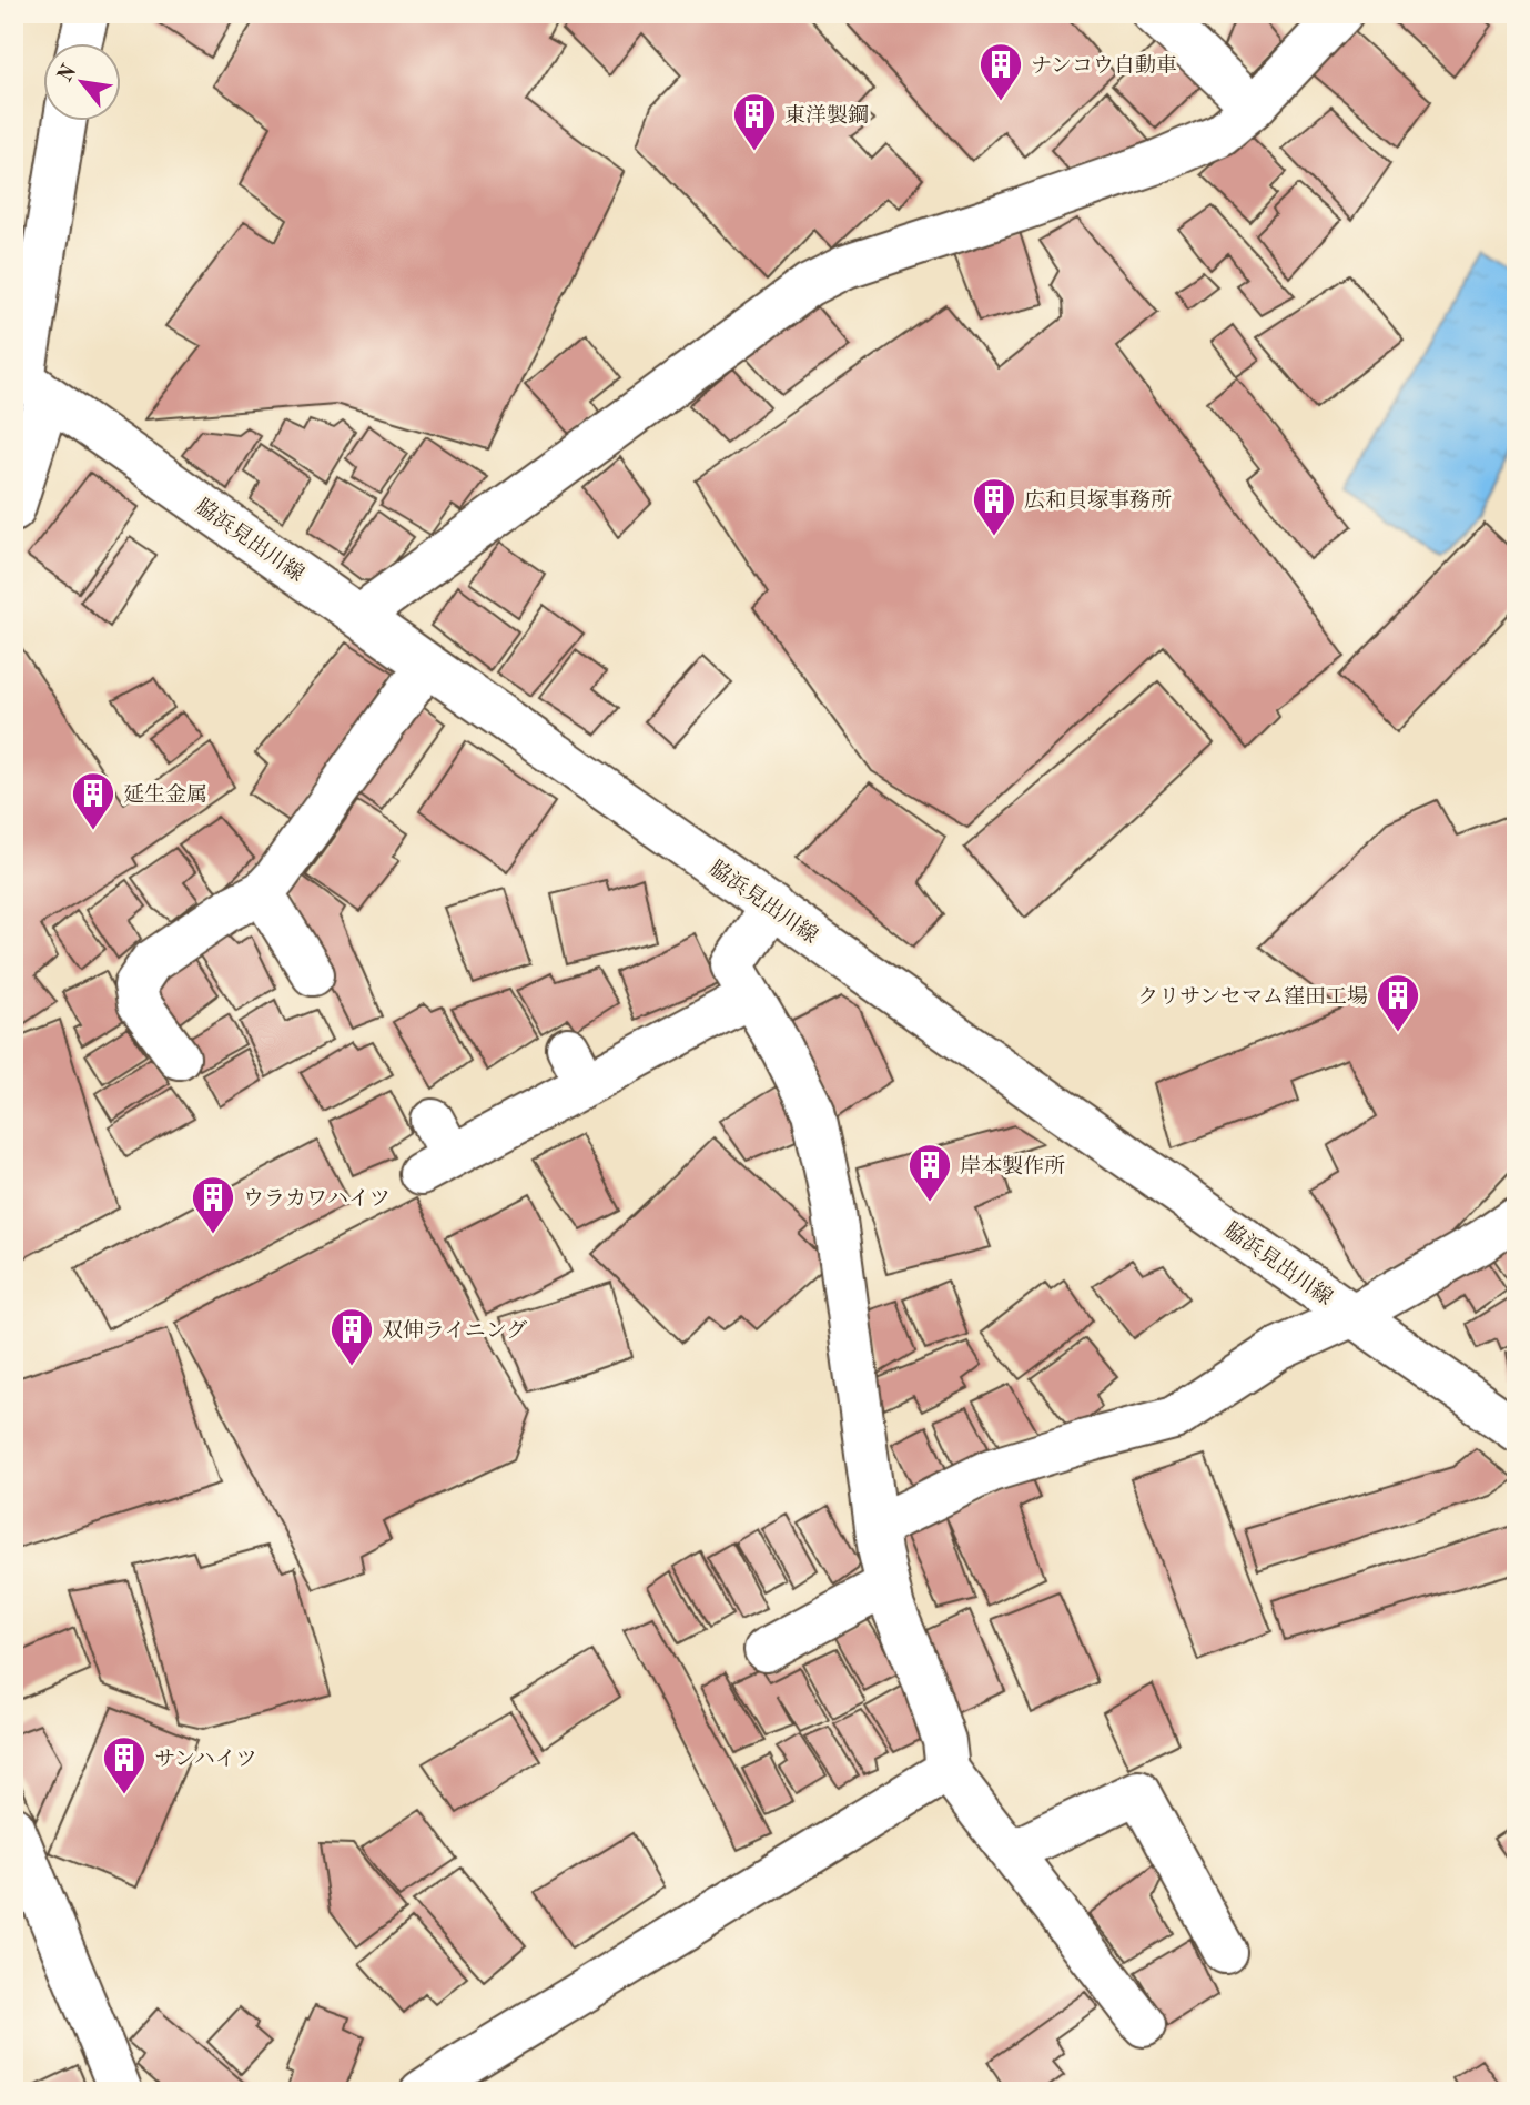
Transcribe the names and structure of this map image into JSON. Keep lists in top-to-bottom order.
{
  "streets": {
    "street": ["脇浜見出川線"]
  },
  "places": {
    "building": [
      "ナンコウ自動車",
      "東洋製鋼",
      "広和貝塚事務所",
      "延生金属",
      "クリサンセマム窪田工場",
      "岸本製作所",
      "ウラカワハイツ",
      "双伸ライニング",
      "サンハイツ"
    ]
  },
  "north": "top left"
}
